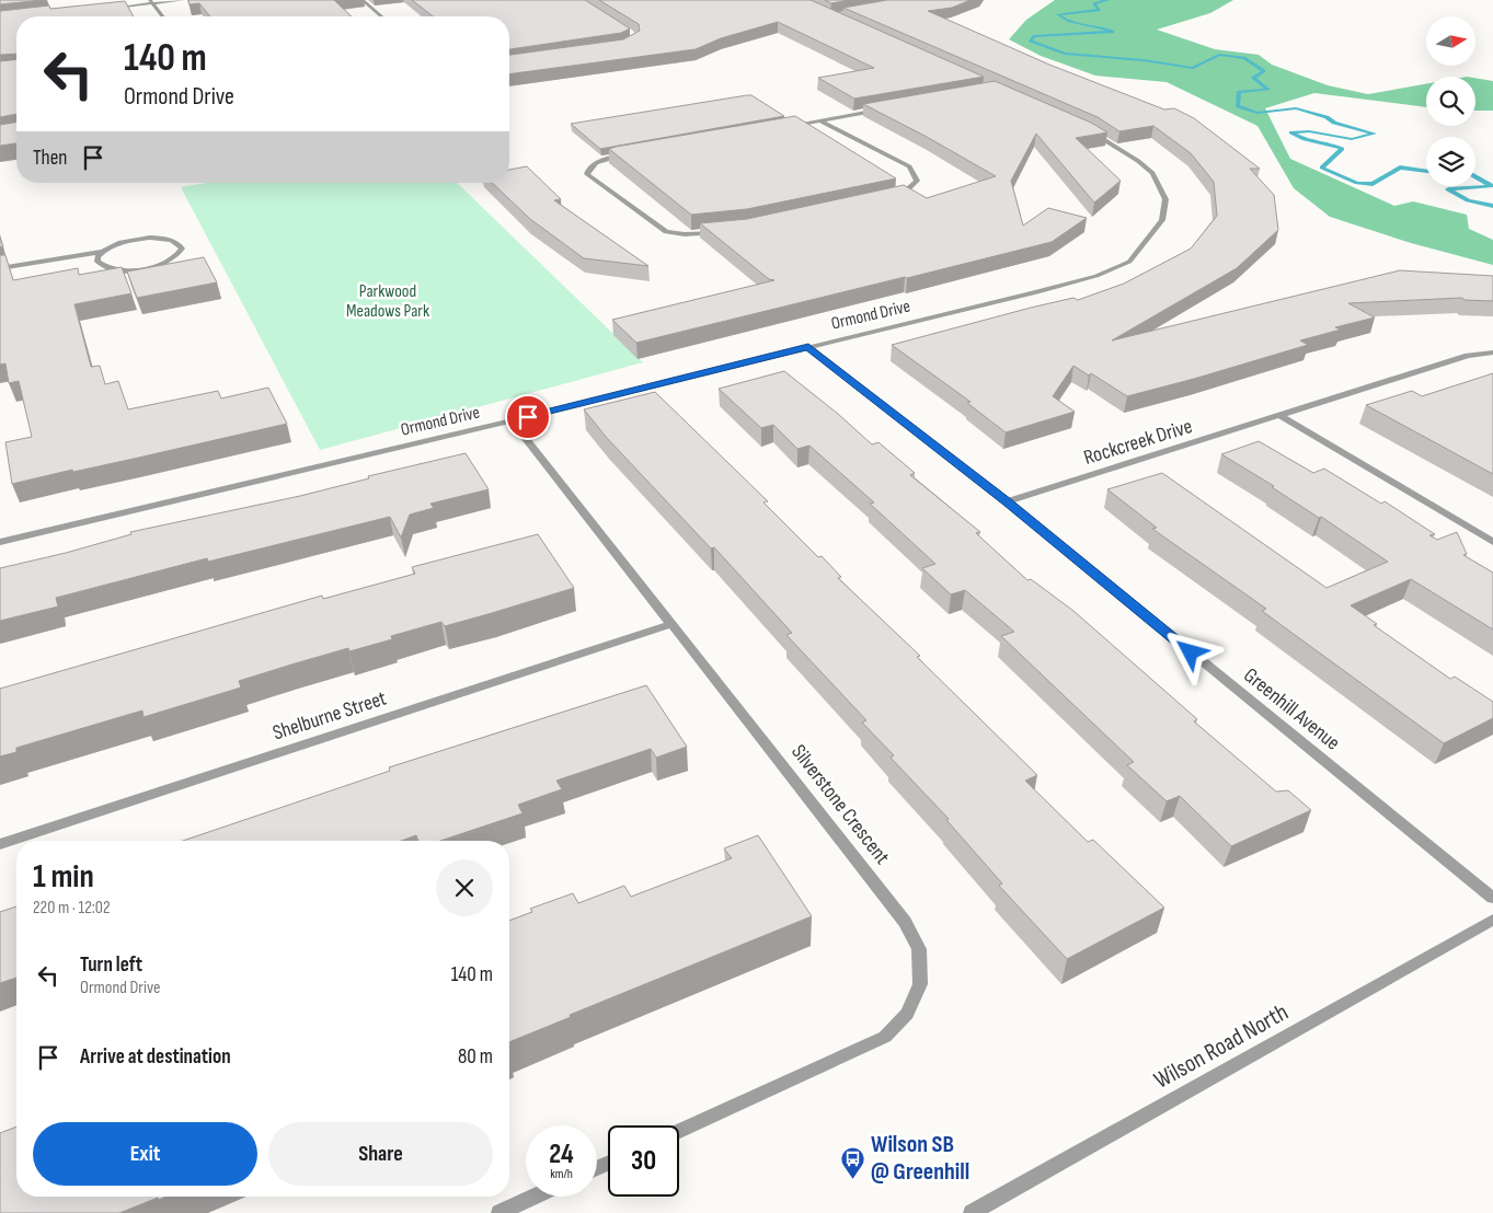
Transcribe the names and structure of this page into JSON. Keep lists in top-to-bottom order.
{
  "streets": {
    "street": [
      "Ormond Drive",
      "Rockcreek Drive",
      "Greenhill Avenue",
      "Shelburne Street",
      "Silverstone Crescent",
      "Wilson Road North"
    ]
  },
  "crossings": [
    ["Ormond Drive", "Greenhill Avenue"],
    ["Ormond Drive", "Silverstone Crescent"],
    ["Rockcreek Drive", "Greenhill Avenue"],
    ["Shelburne Street", "Silverstone Crescent"]
  ],
  "parks": ["Parkwood Meadows Park"],
  "places": {
    "bus stop": ["Wilson SB @ Greenhill"]
  },
  "north": "right",
  "page": {
    "turn": ["140 m", "Ormond Drive"],
    "then": "Then",
    "heading": ["1 min", "220 m · 12:02"],
    "list": [
      {
        "name": "Turn left",
        "note": "Ormond Drive",
        "value": "140 m"
      },
      {
        "name": "Arrive at destination",
        "value": "80 m"
      }
    ],
    "buttons": ["Exit", "Share"],
    "speed": "24 km/h",
    "limit": "30"
  }
}
